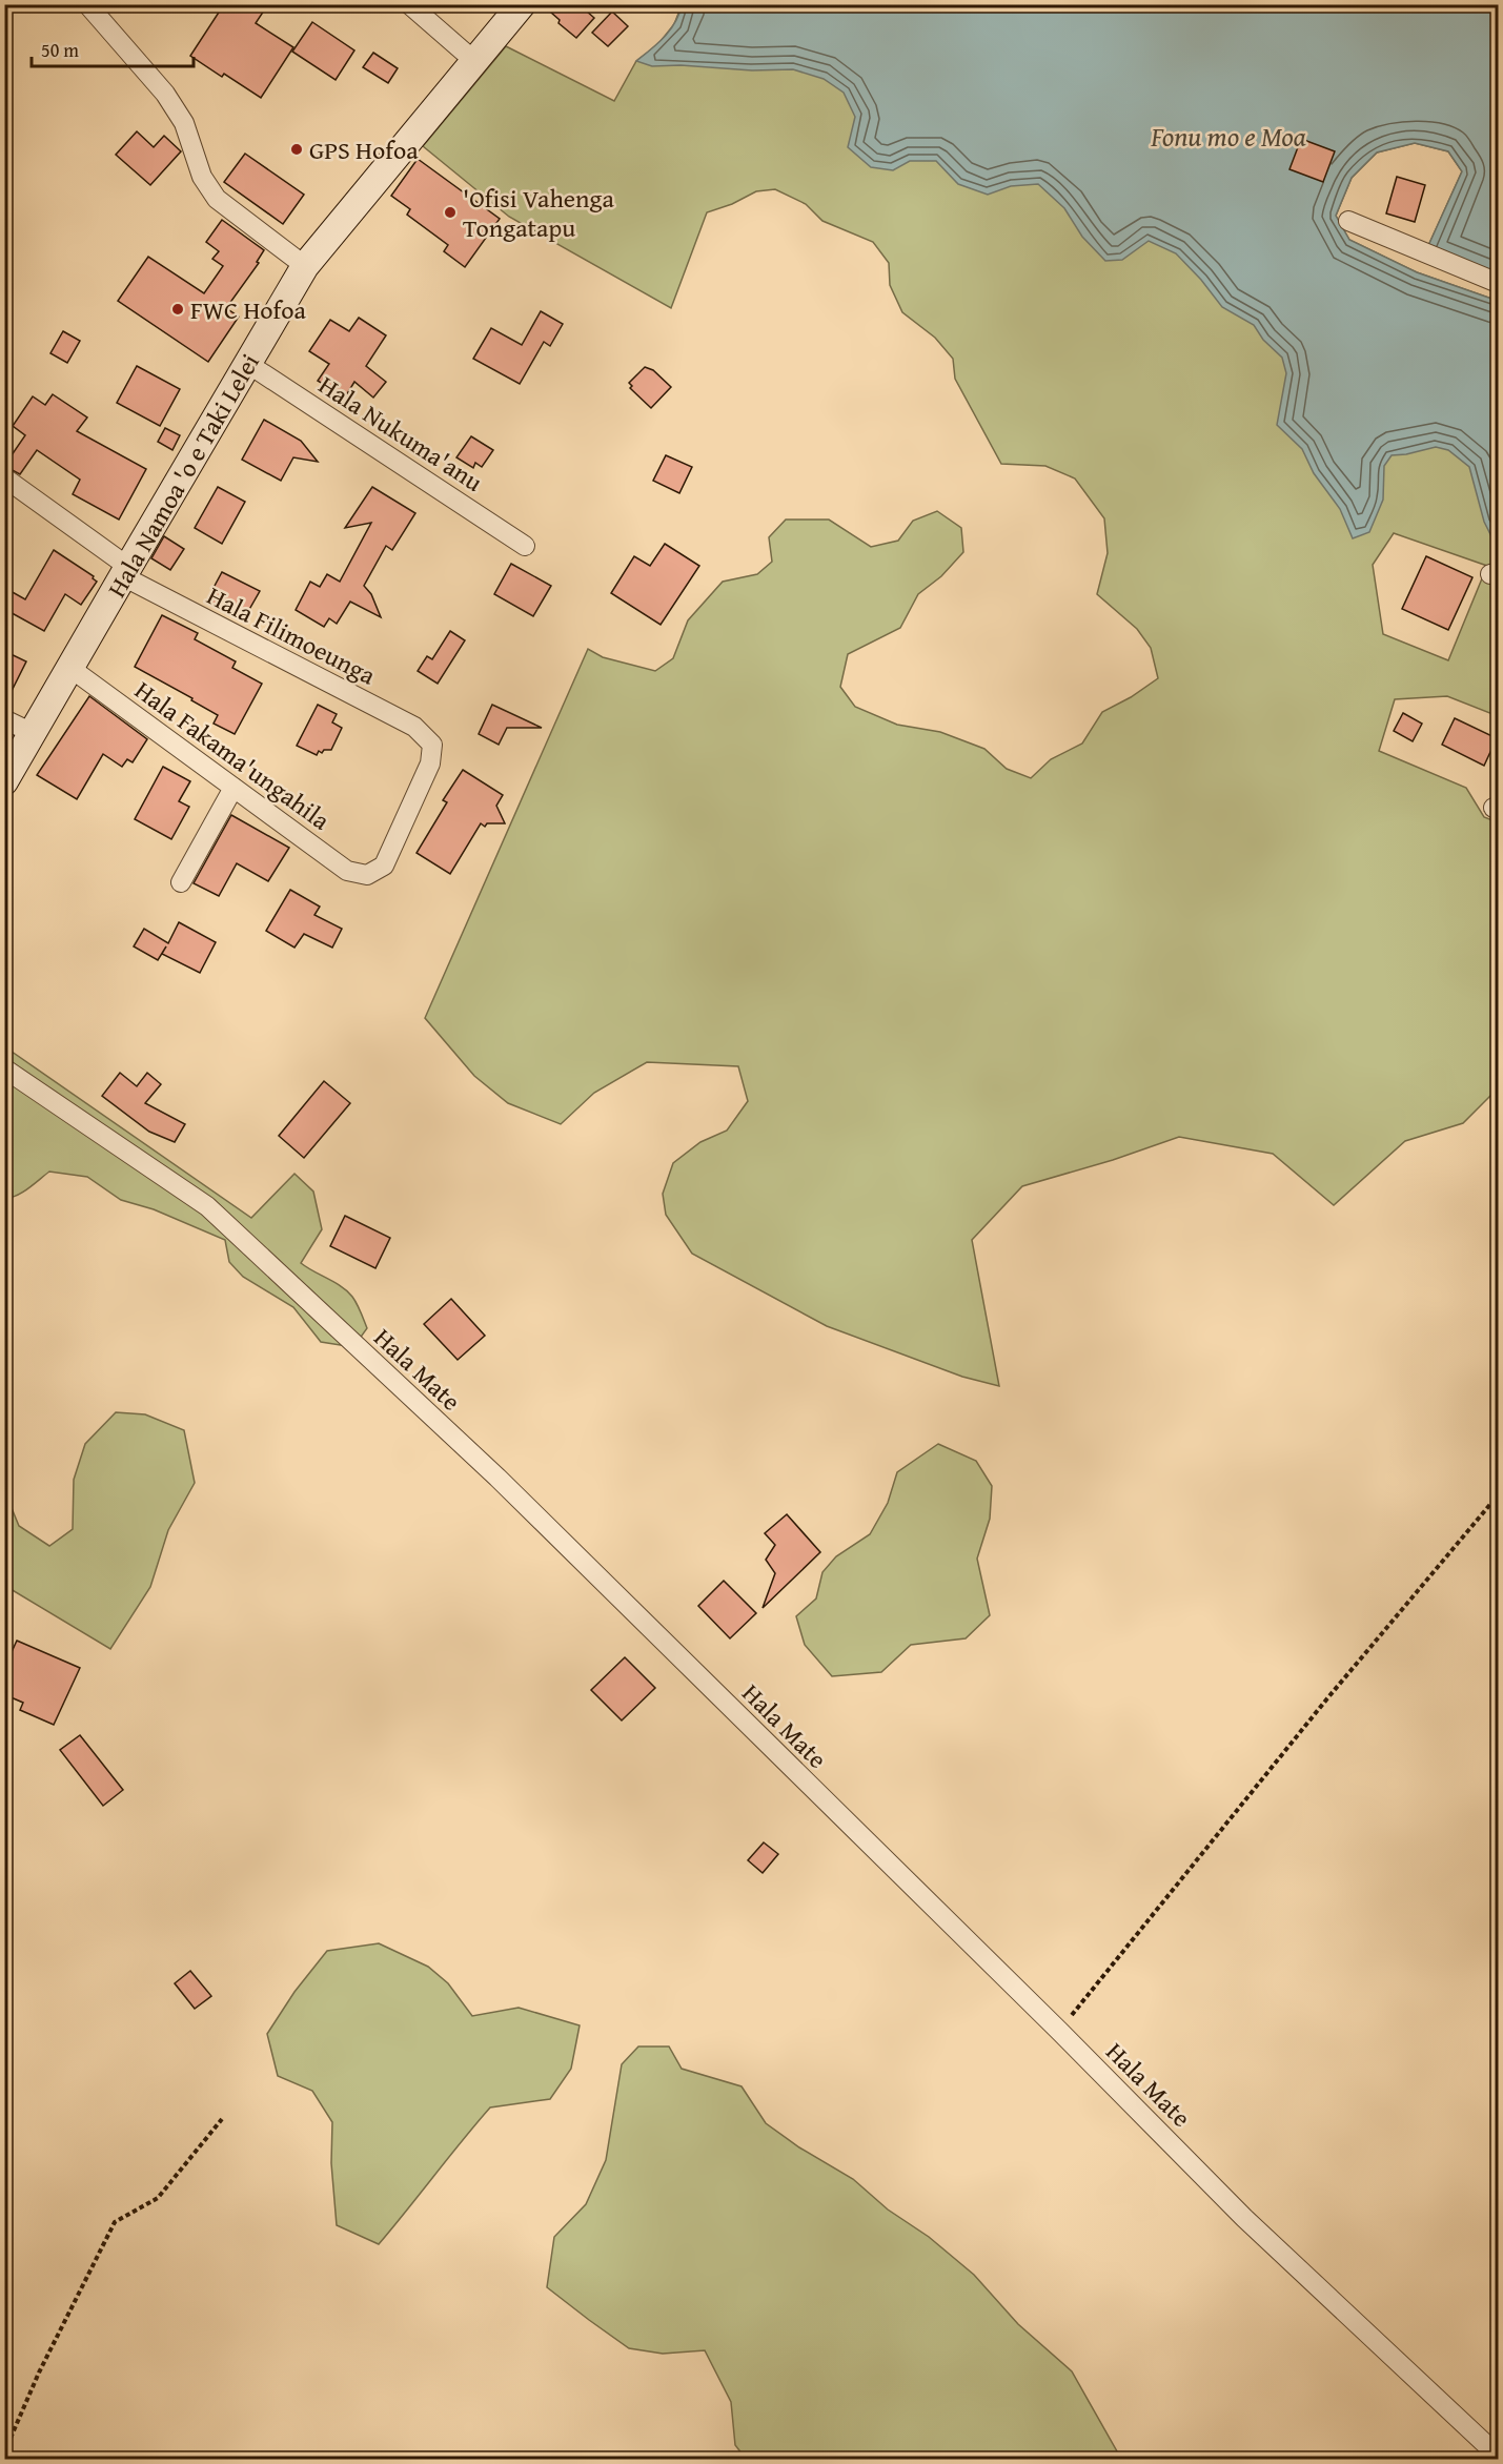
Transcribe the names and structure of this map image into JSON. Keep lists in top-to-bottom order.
{
  "streets": {
    "street": [
      "Hala Nukuma'anu",
      "Hala Namoa 'o e Taki Lelei",
      "Hala Filimoeunga",
      "Hala Fakama'ungahila",
      "Hala Mate"
    ]
  },
  "crossings": [
    ["Hala Nukuma'anu", "Hala Namoa 'o e Taki Lelei"],
    ["Hala Namoa 'o e Taki Lelei", "Hala Filimoeunga"],
    ["Hala Namoa 'o e Taki Lelei", "Hala Fakama'ungahila"],
    ["Hala Filimoeunga", "Hala Fakama'ungahila"]
  ],
  "water": ["Fonu mo e Moa"],
  "places": ["GPS Hofoa", "'Ofisi Vahenga Tongatapu", "FWC Hofoa"],
  "scale_bar": "50 m"
}
